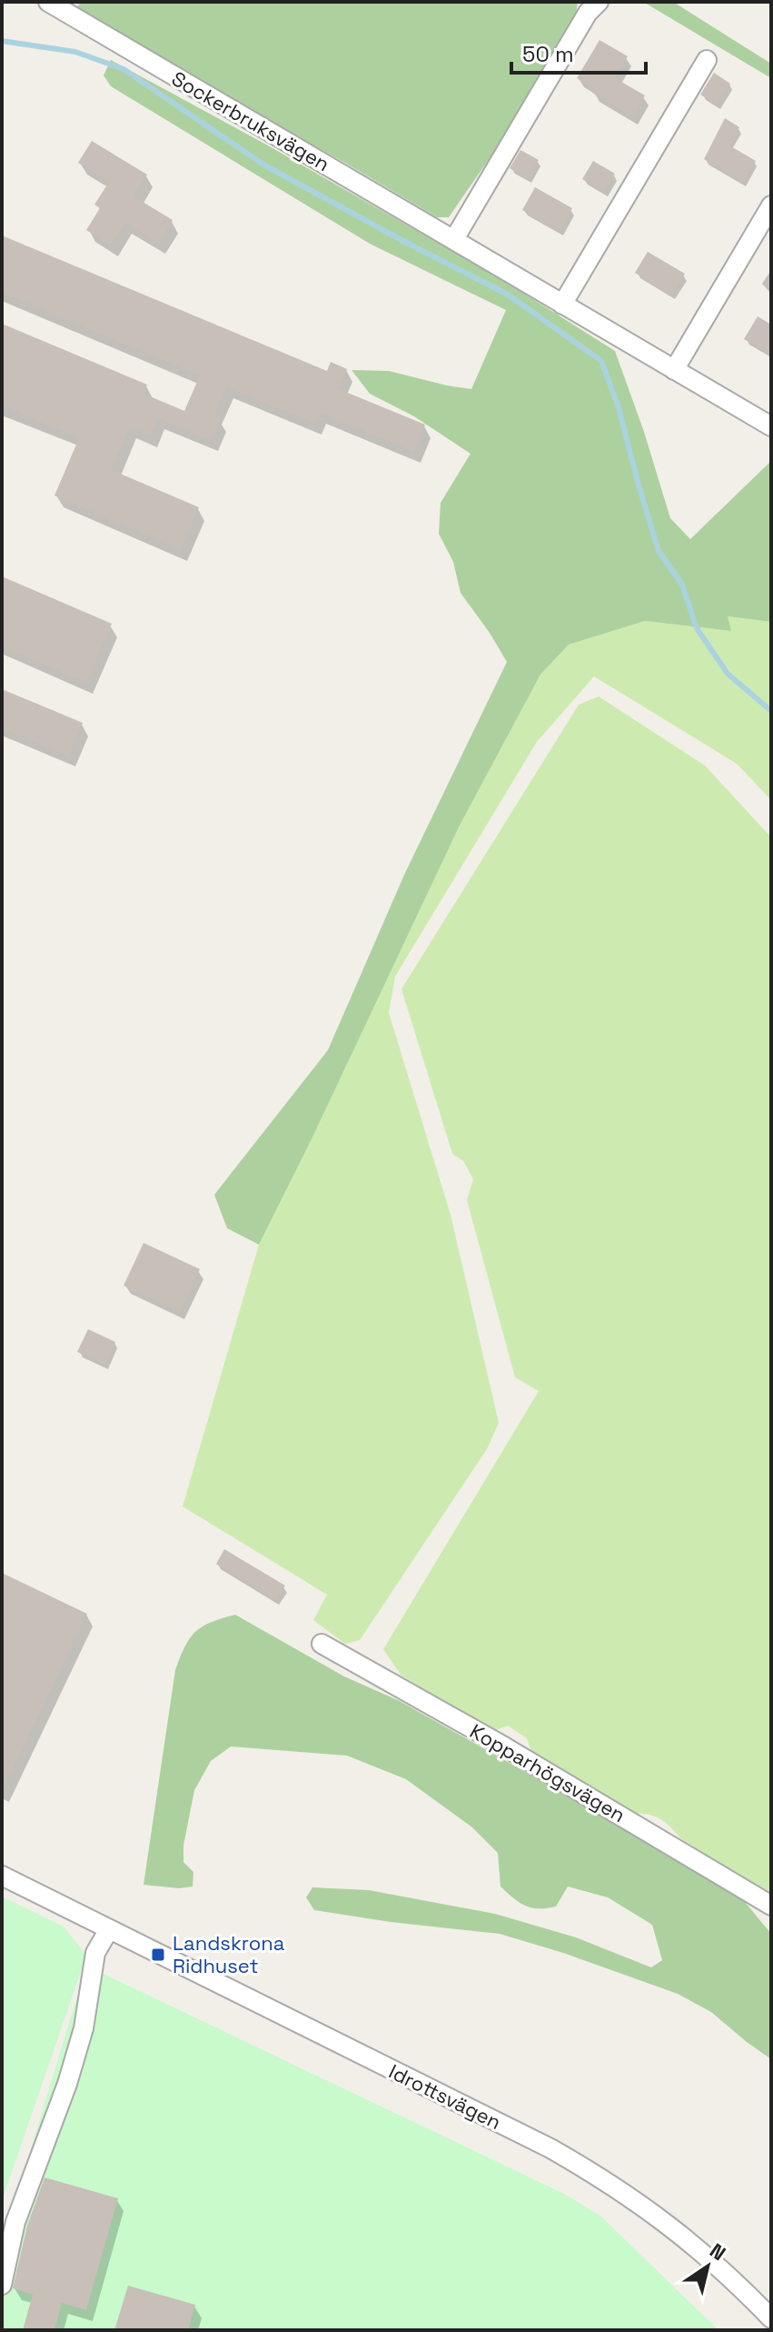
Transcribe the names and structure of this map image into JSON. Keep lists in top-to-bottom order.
{
  "streets": {
    "street": ["Sockerbruksvägen", "Kopparhögsvägen", "Idrottsvägen"]
  },
  "places": {
    "transit": ["Landskrona Ridhuset"]
  },
  "scale_bar": "50 m",
  "north": "top right"
}
